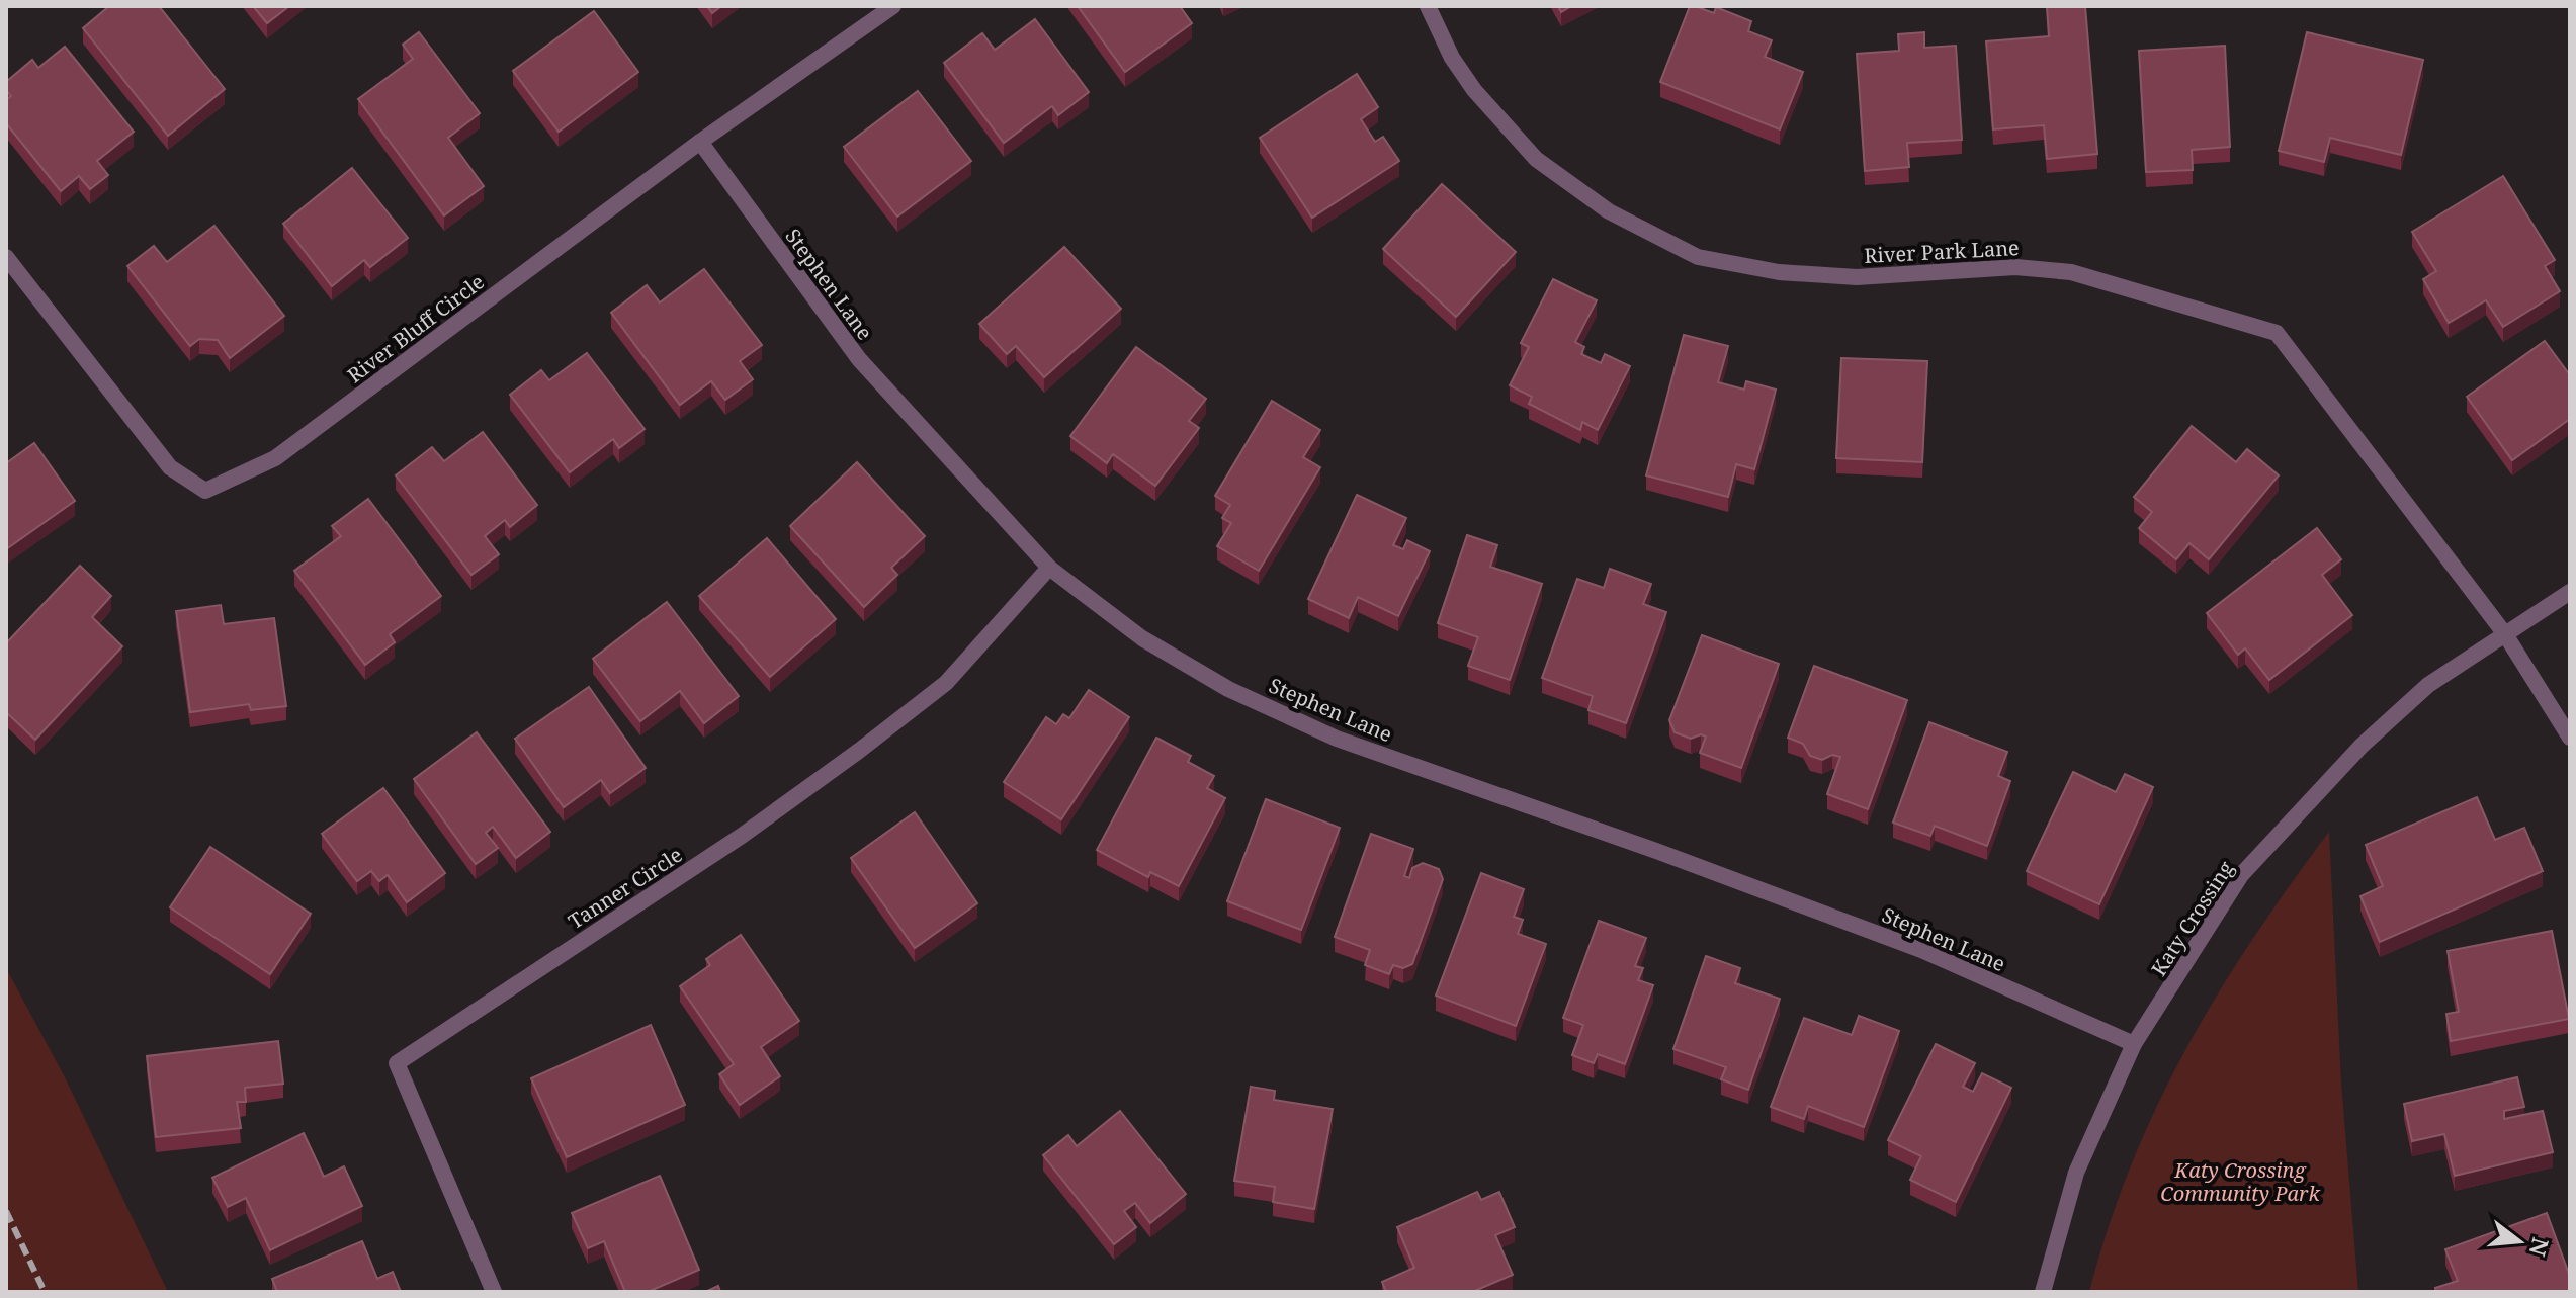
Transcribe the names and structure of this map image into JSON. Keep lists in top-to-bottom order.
{
  "streets": {
    "street": [
      "River Park Lane",
      "Stephen Lane",
      "River Bluff Circle",
      "Tanner Circle",
      "Katy Crossing"
    ]
  },
  "crossings": [
    ["River Park Lane", "Katy Crossing"],
    ["Stephen Lane", "River Bluff Circle"],
    ["Stephen Lane", "Tanner Circle"],
    ["Stephen Lane", "Katy Crossing"]
  ],
  "parks": ["Katy Crossing Community Park"],
  "north": "right"
}
